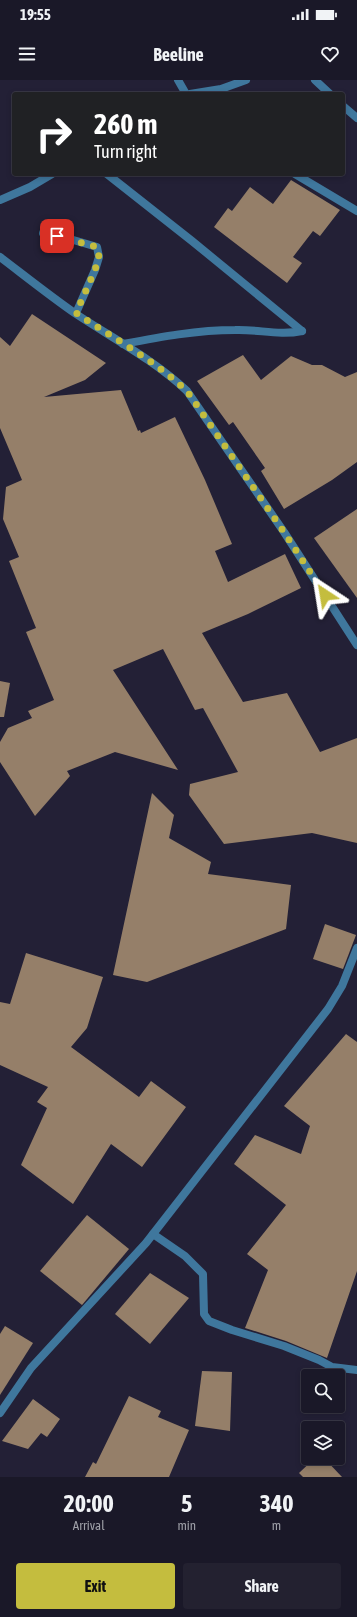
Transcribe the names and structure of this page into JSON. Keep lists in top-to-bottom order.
{
  "page": {
    "status": "19:55",
    "header": "Beeline",
    "turn": ["260 m", "Turn right"],
    "eta": [
      "20:00",
      "Arrival",
      "5",
      "min",
      "340",
      "m"
    ],
    "buttons": ["Exit", "Share"]
  }
}
